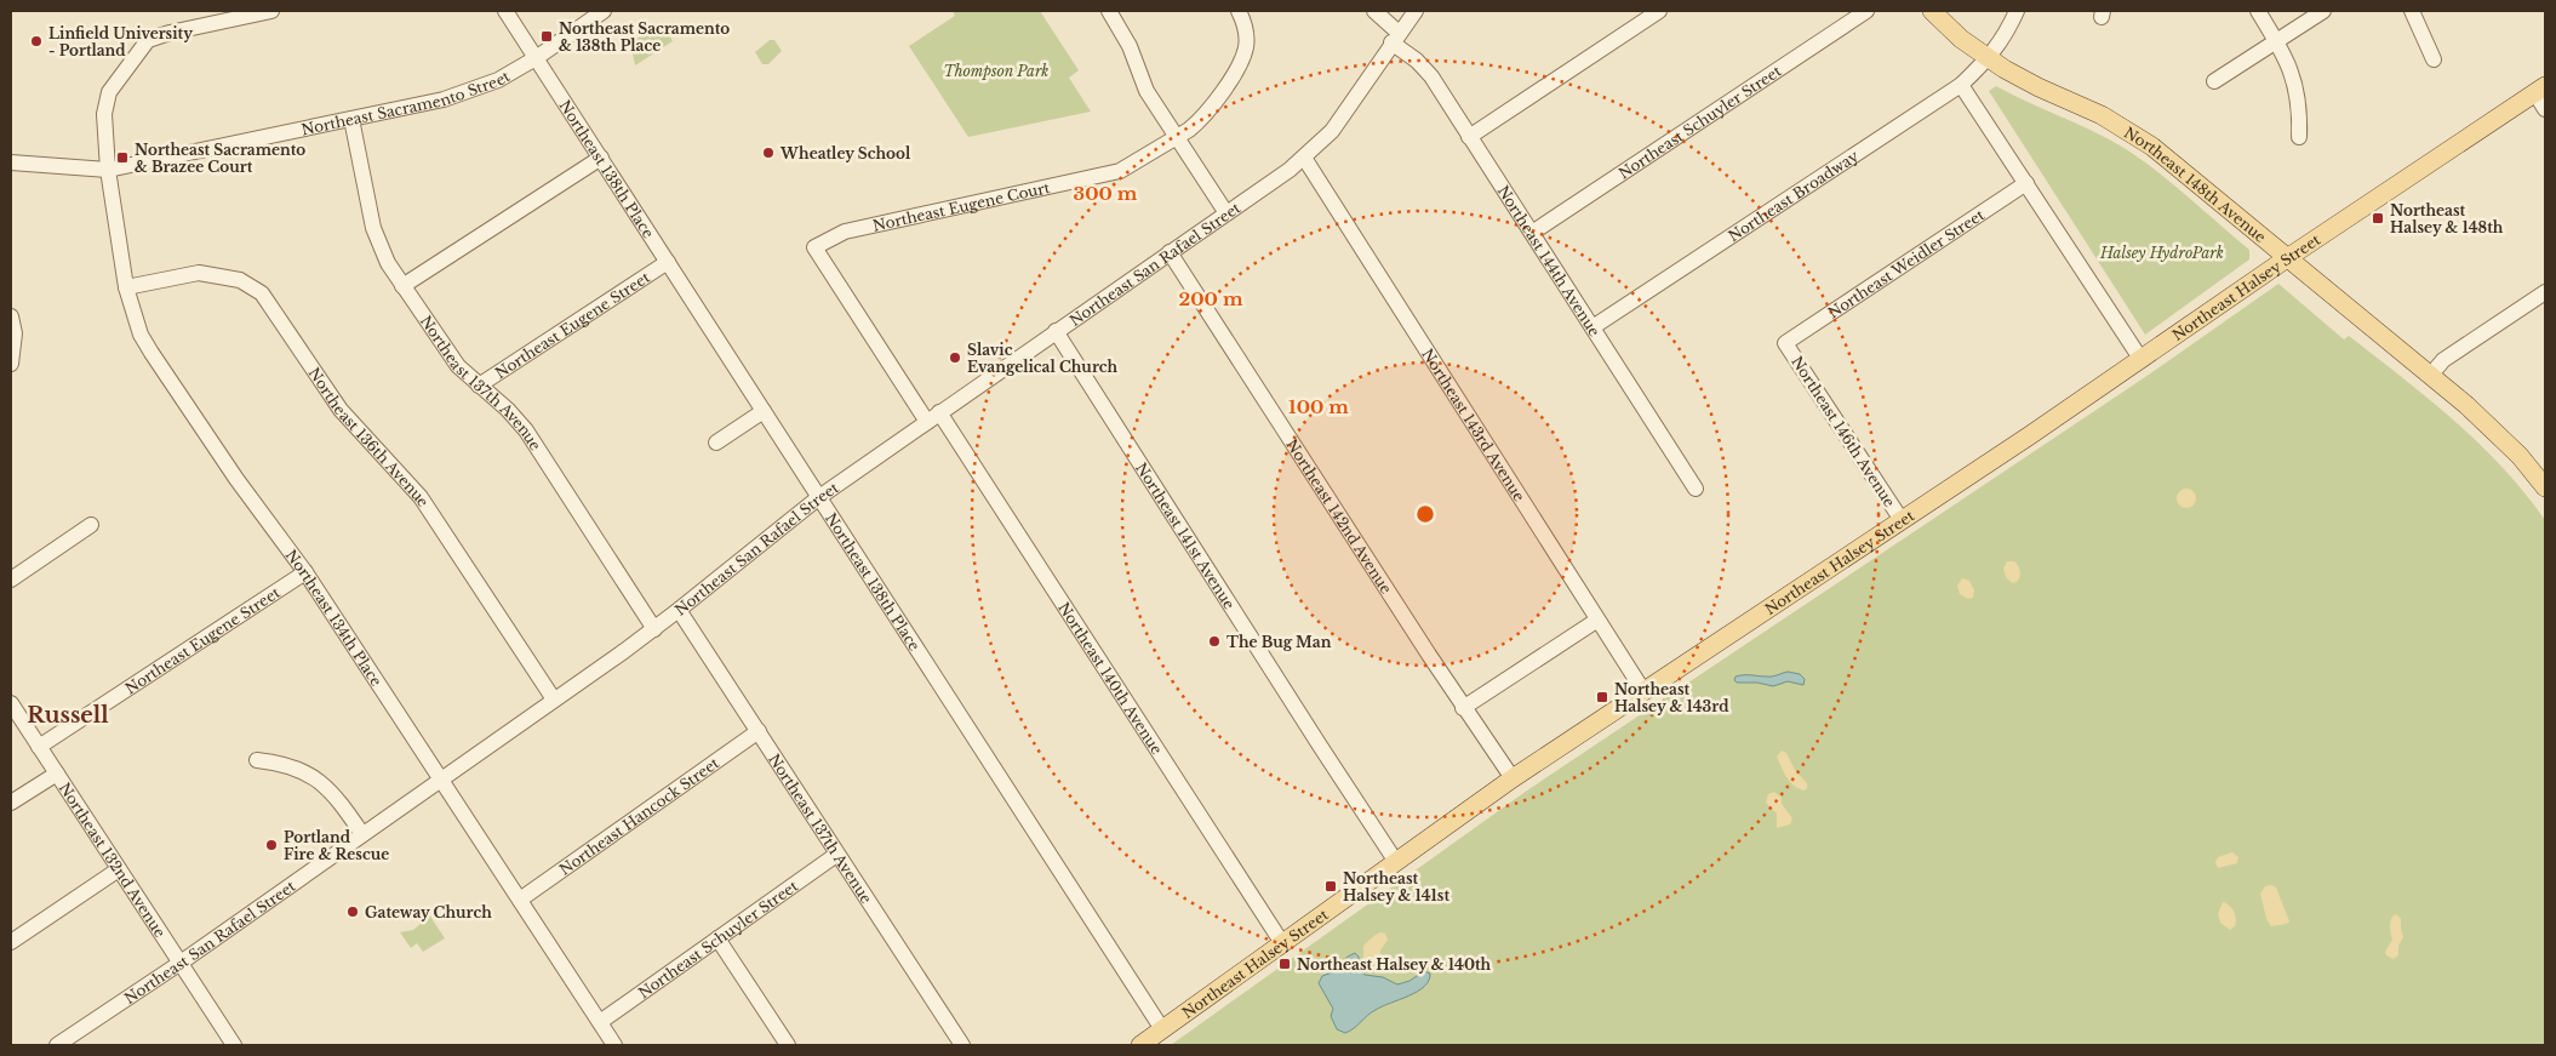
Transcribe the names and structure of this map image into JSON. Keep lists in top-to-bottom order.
{
  "streets": {
    "main road": ["Northeast 148th Avenue", "Northeast Halsey Street"],
    "street": [
      "Northeast Sacramento Street",
      "Northeast Schuyler Street",
      "Northeast 138th Place",
      "Northeast Broadway",
      "Northeast Eugene Court",
      "Northeast 144th Avenue",
      "Northeast San Rafael Street",
      "Northeast Weidler Street",
      "Northeast Eugene Street",
      "Northeast 137th Avenue",
      "Northeast 143rd Avenue",
      "Northeast 146th Avenue",
      "Northeast 136th Avenue",
      "Northeast 142nd Avenue",
      "Northeast 141st Avenue",
      "Northeast 134th Place",
      "Northeast 140th Avenue",
      "Northeast Hancock Street",
      "Northeast 132nd Avenue"
    ]
  },
  "crossings": [
    ["Northeast Sacramento Street", "Northeast 138th Place"],
    ["Northeast Sacramento Street", "Northeast 137th Avenue"],
    ["Northeast Sacramento Street", "Northeast 134th Place"],
    ["Northeast Schuyler Street", "Northeast 144th Avenue"],
    ["Northeast Schuyler Street", "Northeast 137th Avenue"],
    ["Northeast Schuyler Street", "Northeast 134th Place"],
    ["Northeast 138th Place", "Northeast San Rafael Street"],
    ["Northeast 138th Place", "Northeast Halsey Street"],
    ["Northeast 138th Place", "Northeast Eugene Street"],
    ["Northeast 148th Avenue", "Northeast Broadway"],
    ["Northeast 148th Avenue", "Northeast Halsey Street"],
    ["Northeast Broadway", "Northeast 144th Avenue"],
    ["Northeast Eugene Court", "Northeast San Rafael Street"],
    ["Northeast 144th Avenue", "Northeast San Rafael Street"],
    ["Northeast San Rafael Street", "Northeast 137th Avenue"],
    ["Northeast San Rafael Street", "Northeast 143rd Avenue"],
    ["Northeast San Rafael Street", "Northeast 136th Avenue"],
    ["Northeast San Rafael Street", "Northeast 142nd Avenue"],
    ["Northeast San Rafael Street", "Northeast 141st Avenue"],
    ["Northeast San Rafael Street", "Northeast 134th Place"],
    ["Northeast San Rafael Street", "Northeast 140th Avenue"],
    ["Northeast San Rafael Street", "Northeast 132nd Avenue"],
    ["Northeast Weidler Street", "Northeast 146th Avenue"],
    ["Northeast Halsey Street", "Northeast 143rd Avenue"],
    ["Northeast Halsey Street", "Northeast 146th Avenue"],
    ["Northeast Halsey Street", "Northeast 142nd Avenue"],
    ["Northeast Halsey Street", "Northeast 141st Avenue"],
    ["Northeast Halsey Street", "Northeast 140th Avenue"],
    ["Northeast Eugene Street", "Northeast 137th Avenue"],
    ["Northeast Eugene Street", "Northeast 134th Place"],
    ["Northeast Eugene Street", "Northeast 132nd Avenue"],
    ["Northeast 137th Avenue", "Northeast Hancock Street"],
    ["Northeast 136th Avenue", "Northeast 134th Place"],
    ["Northeast 134th Place", "Northeast Hancock Street"]
  ],
  "districts": ["Russell"],
  "parks": ["Thompson Park", "Halsey HydroPark"],
  "places": {
    "transit": [
      "Northeast Sacramento & 138th Place",
      "Northeast Sacramento & Brazee Court",
      "Northeast Halsey & 148th",
      "Northeast Halsey & 143rd",
      "Northeast Halsey & 141st",
      "Northeast Halsey & 140th"
    ],
    "other": [
      "Linfield University - Portland",
      "Wheatley School",
      "Slavic Evangelical Church",
      "The Bug Man",
      "Portland Fire & Rescue",
      "Gateway Church"
    ]
  },
  "rings": ["300 m", "200 m", "100 m"]
}
